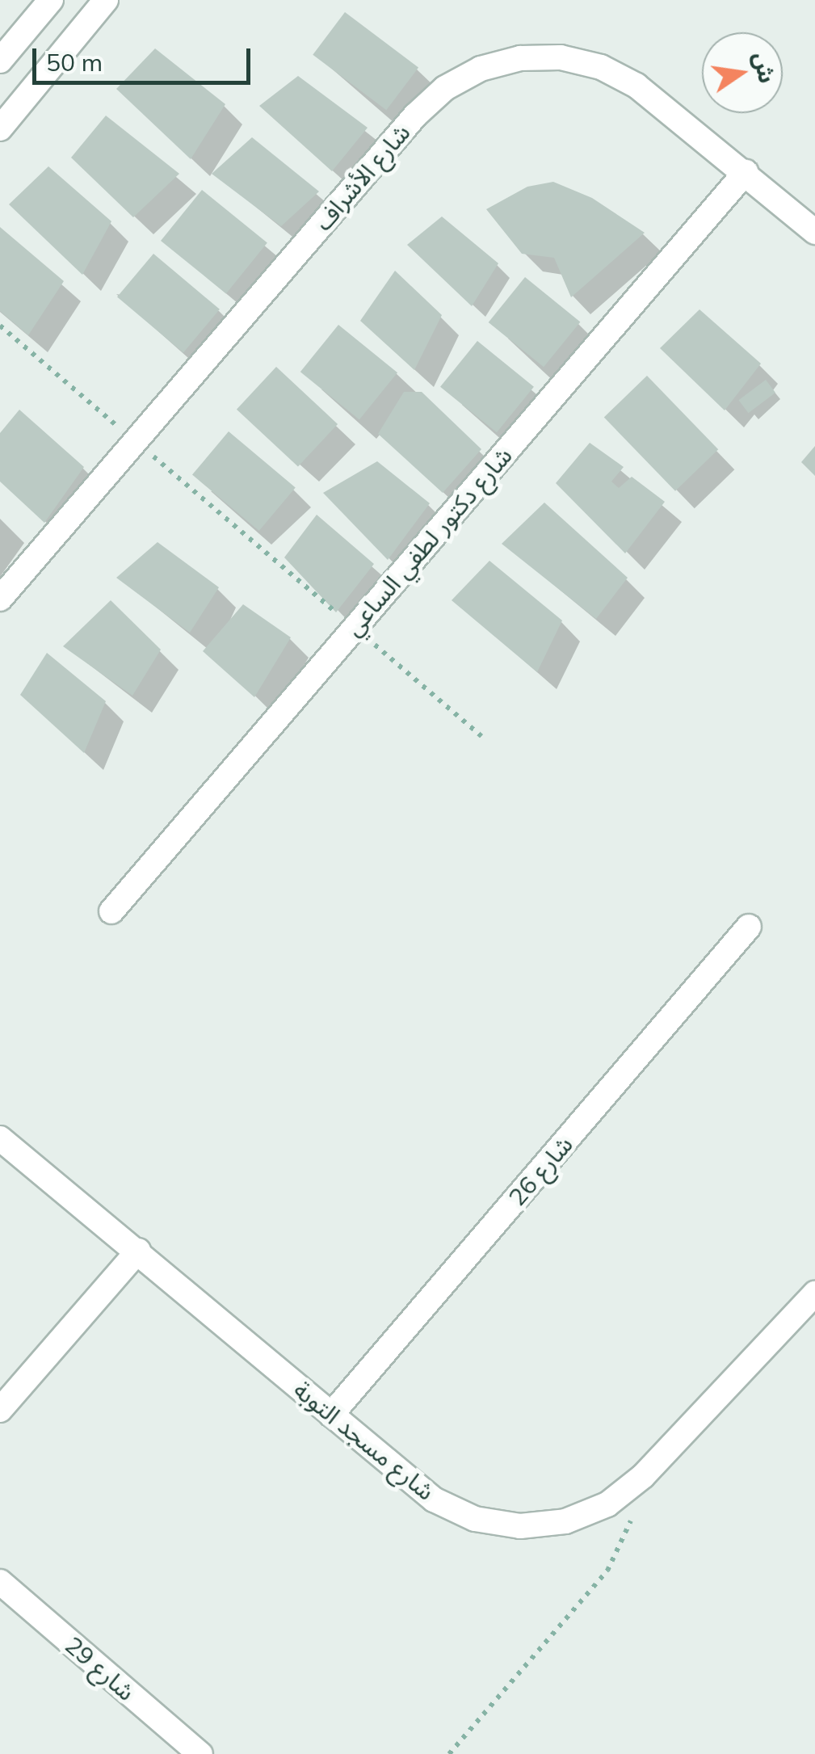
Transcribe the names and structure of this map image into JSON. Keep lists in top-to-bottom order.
{
  "streets": {
    "street": [
      "شارع الأشراف",
      "شارع دكتور لطفي الساعي",
      "شارع 26",
      "شارع مسجد التوبة",
      "شارع 29"
    ]
  },
  "crossings": [
    ["شارع الأشراف", "شارع دكتور لطفي الساعي"],
    ["شارع 26", "شارع مسجد التوبة"]
  ],
  "scale_bar": "50 m",
  "north": "right"
}
